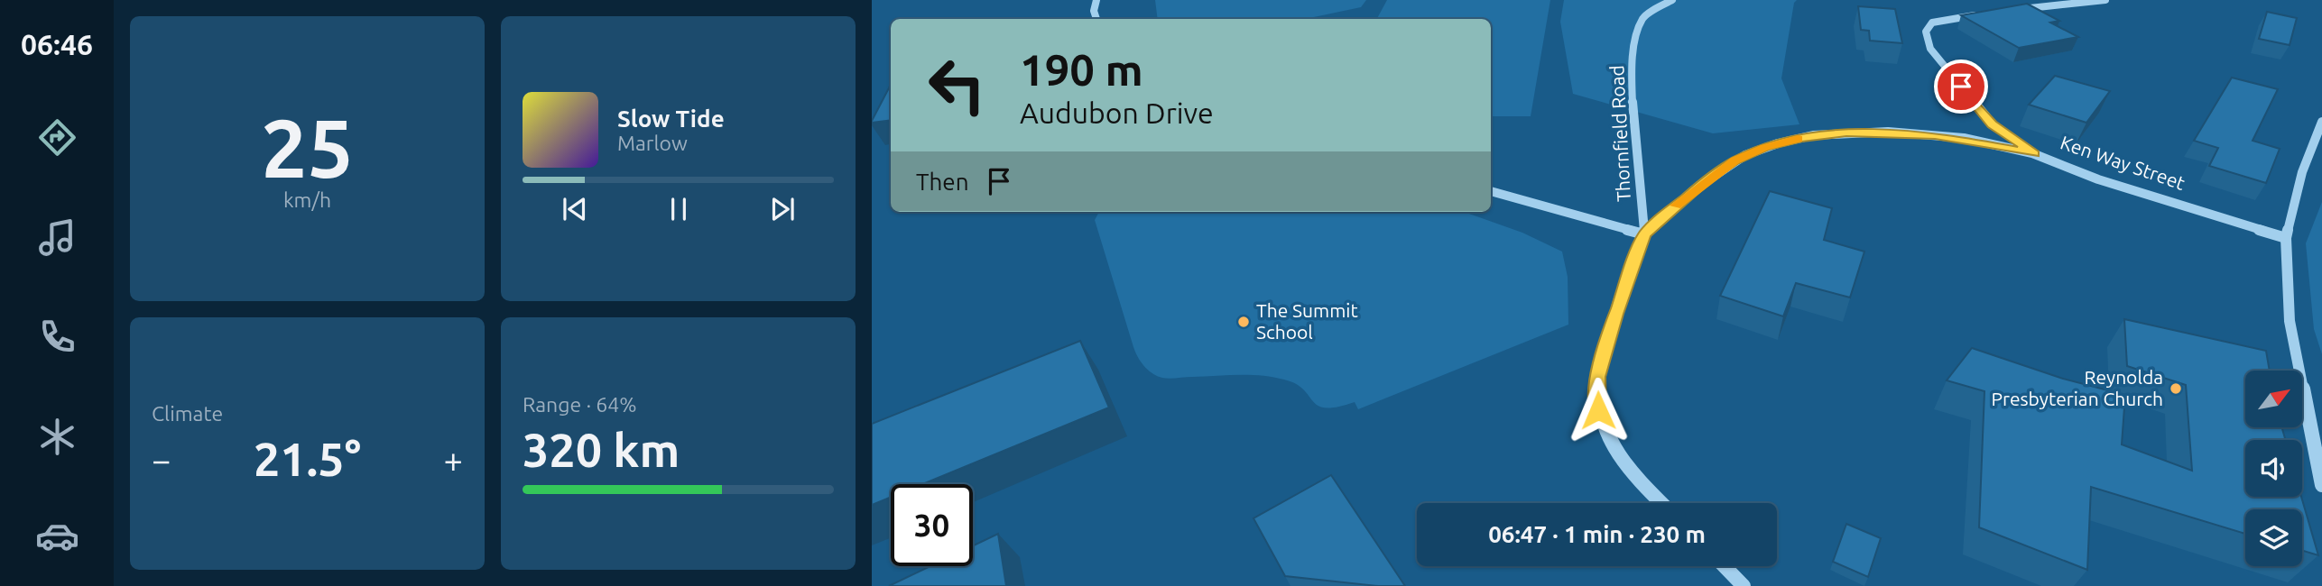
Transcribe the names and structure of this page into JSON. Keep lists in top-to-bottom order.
{
  "streets": {
    "street": ["Thornfield Road", "Ken Way Street"]
  },
  "crossings": [
    ["Thornfield Road", "Ken Way Street"]
  ],
  "places": ["The Summit School", "Reynolda Presbyterian Church"],
  "north": "top right",
  "page": {
    "tabs": "06:46",
    "tile": [
      ["25", "km/h"],
      "Climate",
      ["Range · 64%", "320 km"]
    ],
    "turn": ["190 m", "Audubon Drive"],
    "song": ["Slow Tide", "Marlow"],
    "then": "Then",
    "heat": ["−", "21.5°", "+"],
    "limit": "30",
    "trip": "06:47 · 1 min · 230 m"
  }
}
